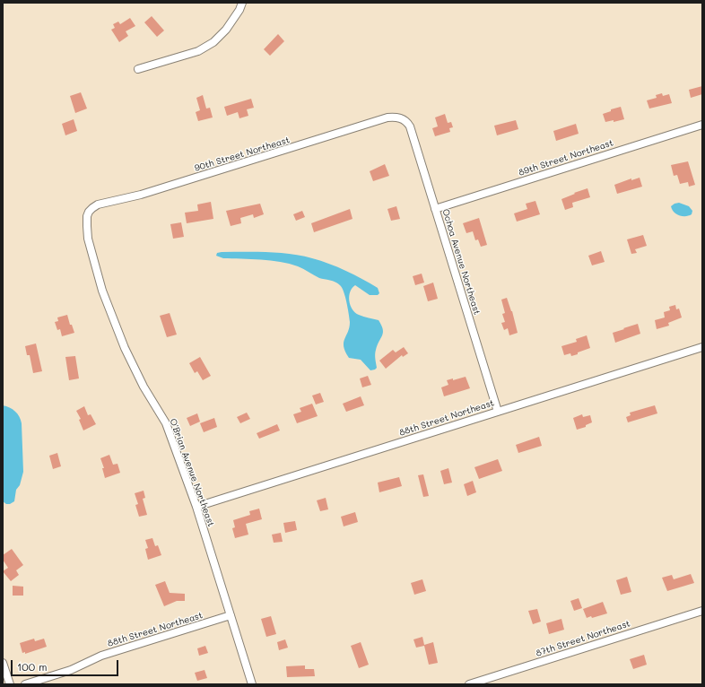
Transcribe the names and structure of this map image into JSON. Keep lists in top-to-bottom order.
{
  "streets": {
    "street": [
      "90th Street Northeast",
      "89th Street Northeast",
      "Ochoa Avenue Northeast",
      "88th Street Northeast",
      "O'Brian Avenue Northeast",
      "87th Street Northeast"
    ]
  },
  "crossings": [
    ["90th Street Northeast", "Ochoa Avenue Northeast"],
    ["90th Street Northeast", "O'Brian Avenue Northeast"],
    ["89th Street Northeast", "Ochoa Avenue Northeast"],
    ["Ochoa Avenue Northeast", "88th Street Northeast"],
    ["88th Street Northeast", "O'Brian Avenue Northeast"]
  ],
  "scale_bar": "100 m"
}
